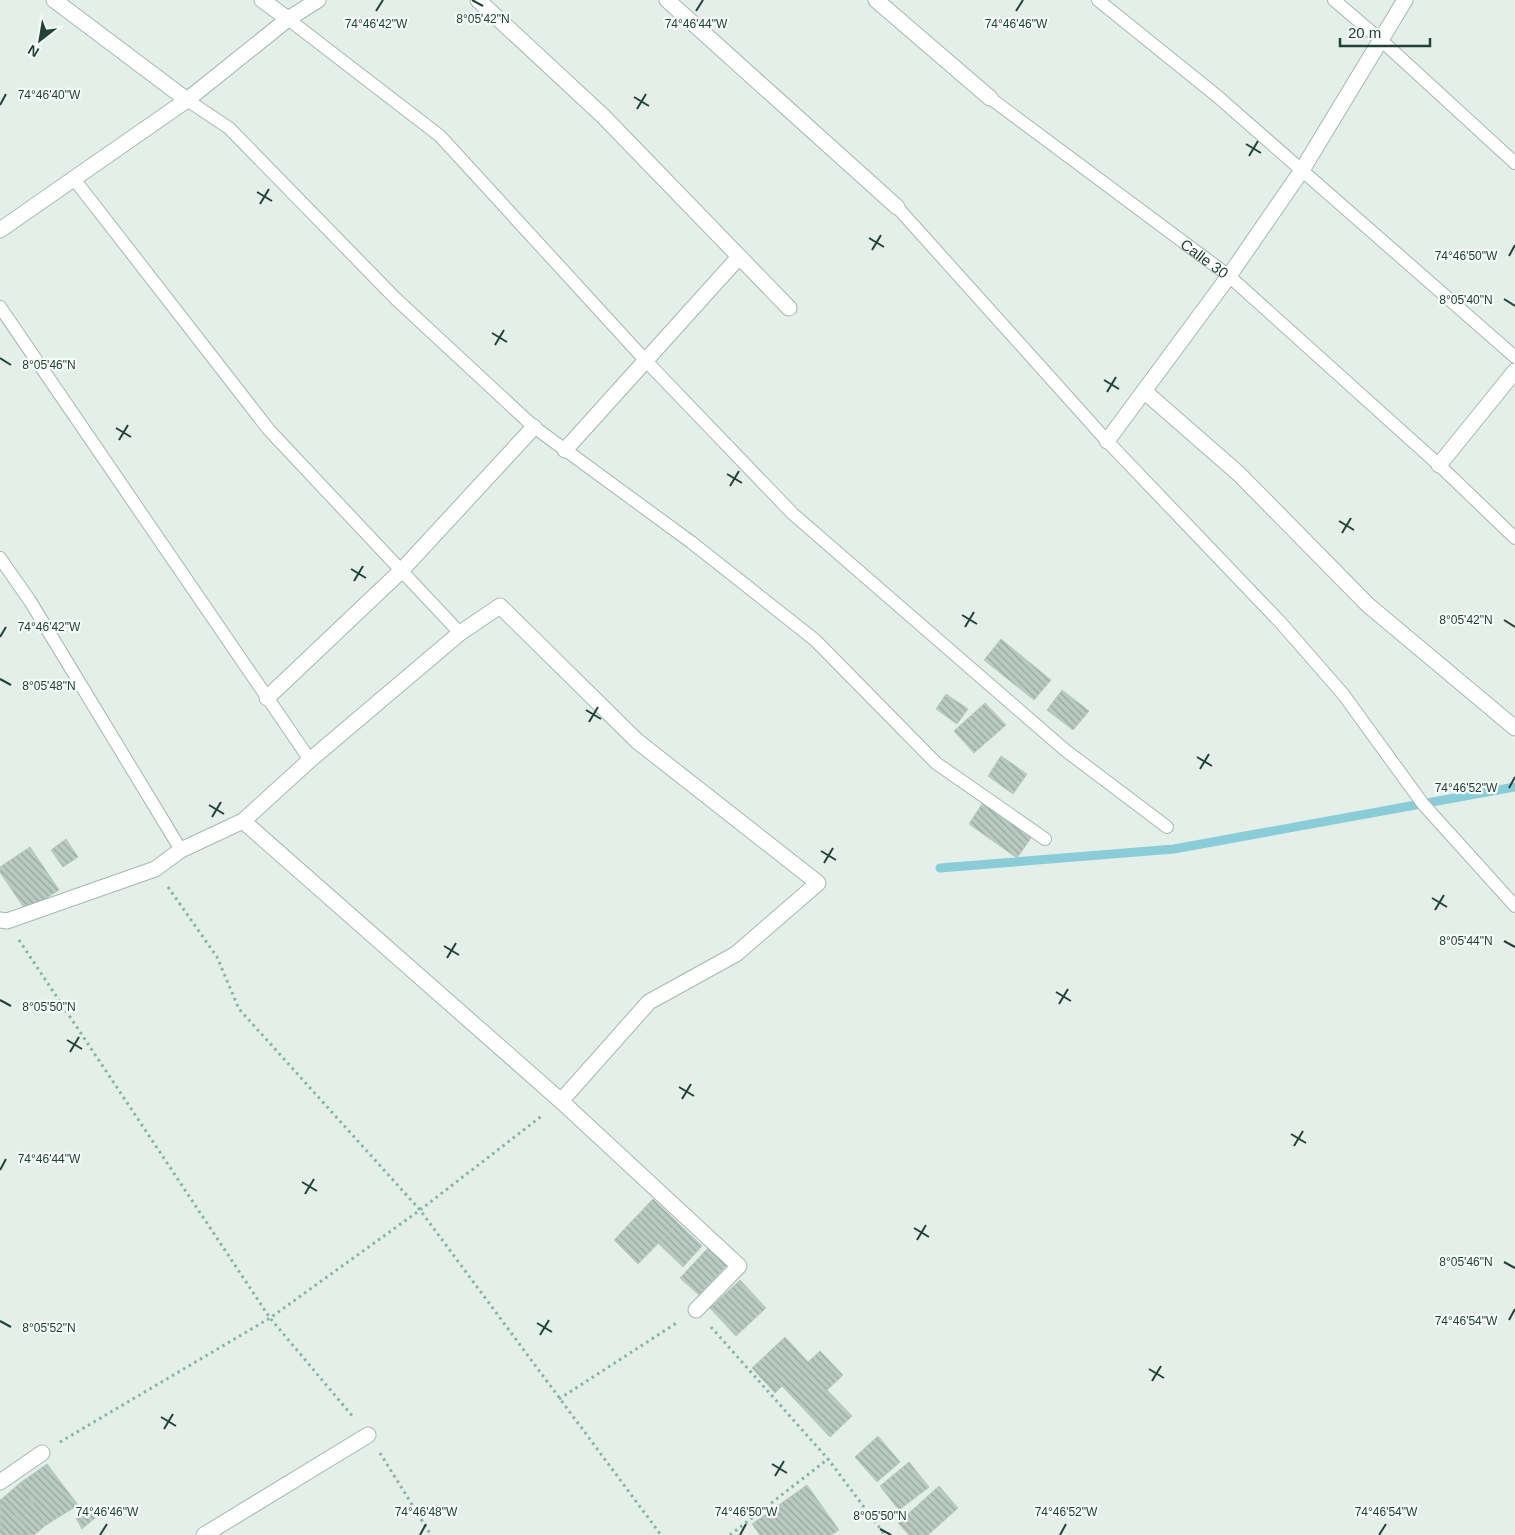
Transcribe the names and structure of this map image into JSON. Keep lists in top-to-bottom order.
{
  "streets": {
    "street": ["Calle 30"]
  },
  "scale_bar": "20 m",
  "north": "bottom left",
  "coordinates": [
    "8°05'42\"N",
    "74°46'42\"W",
    "74°46'44\"W",
    "74°46'46\"W",
    "74°46'40\"W",
    "74°46'50\"W",
    "8°05'40\"N",
    "8°05'46\"N",
    "8°05'48\"N",
    "74°46'52\"W",
    "8°05'44\"N",
    "8°05'50\"N",
    "74°46'54\"W",
    "8°05'52\"N",
    "74°46'48\"W"
  ]
}
